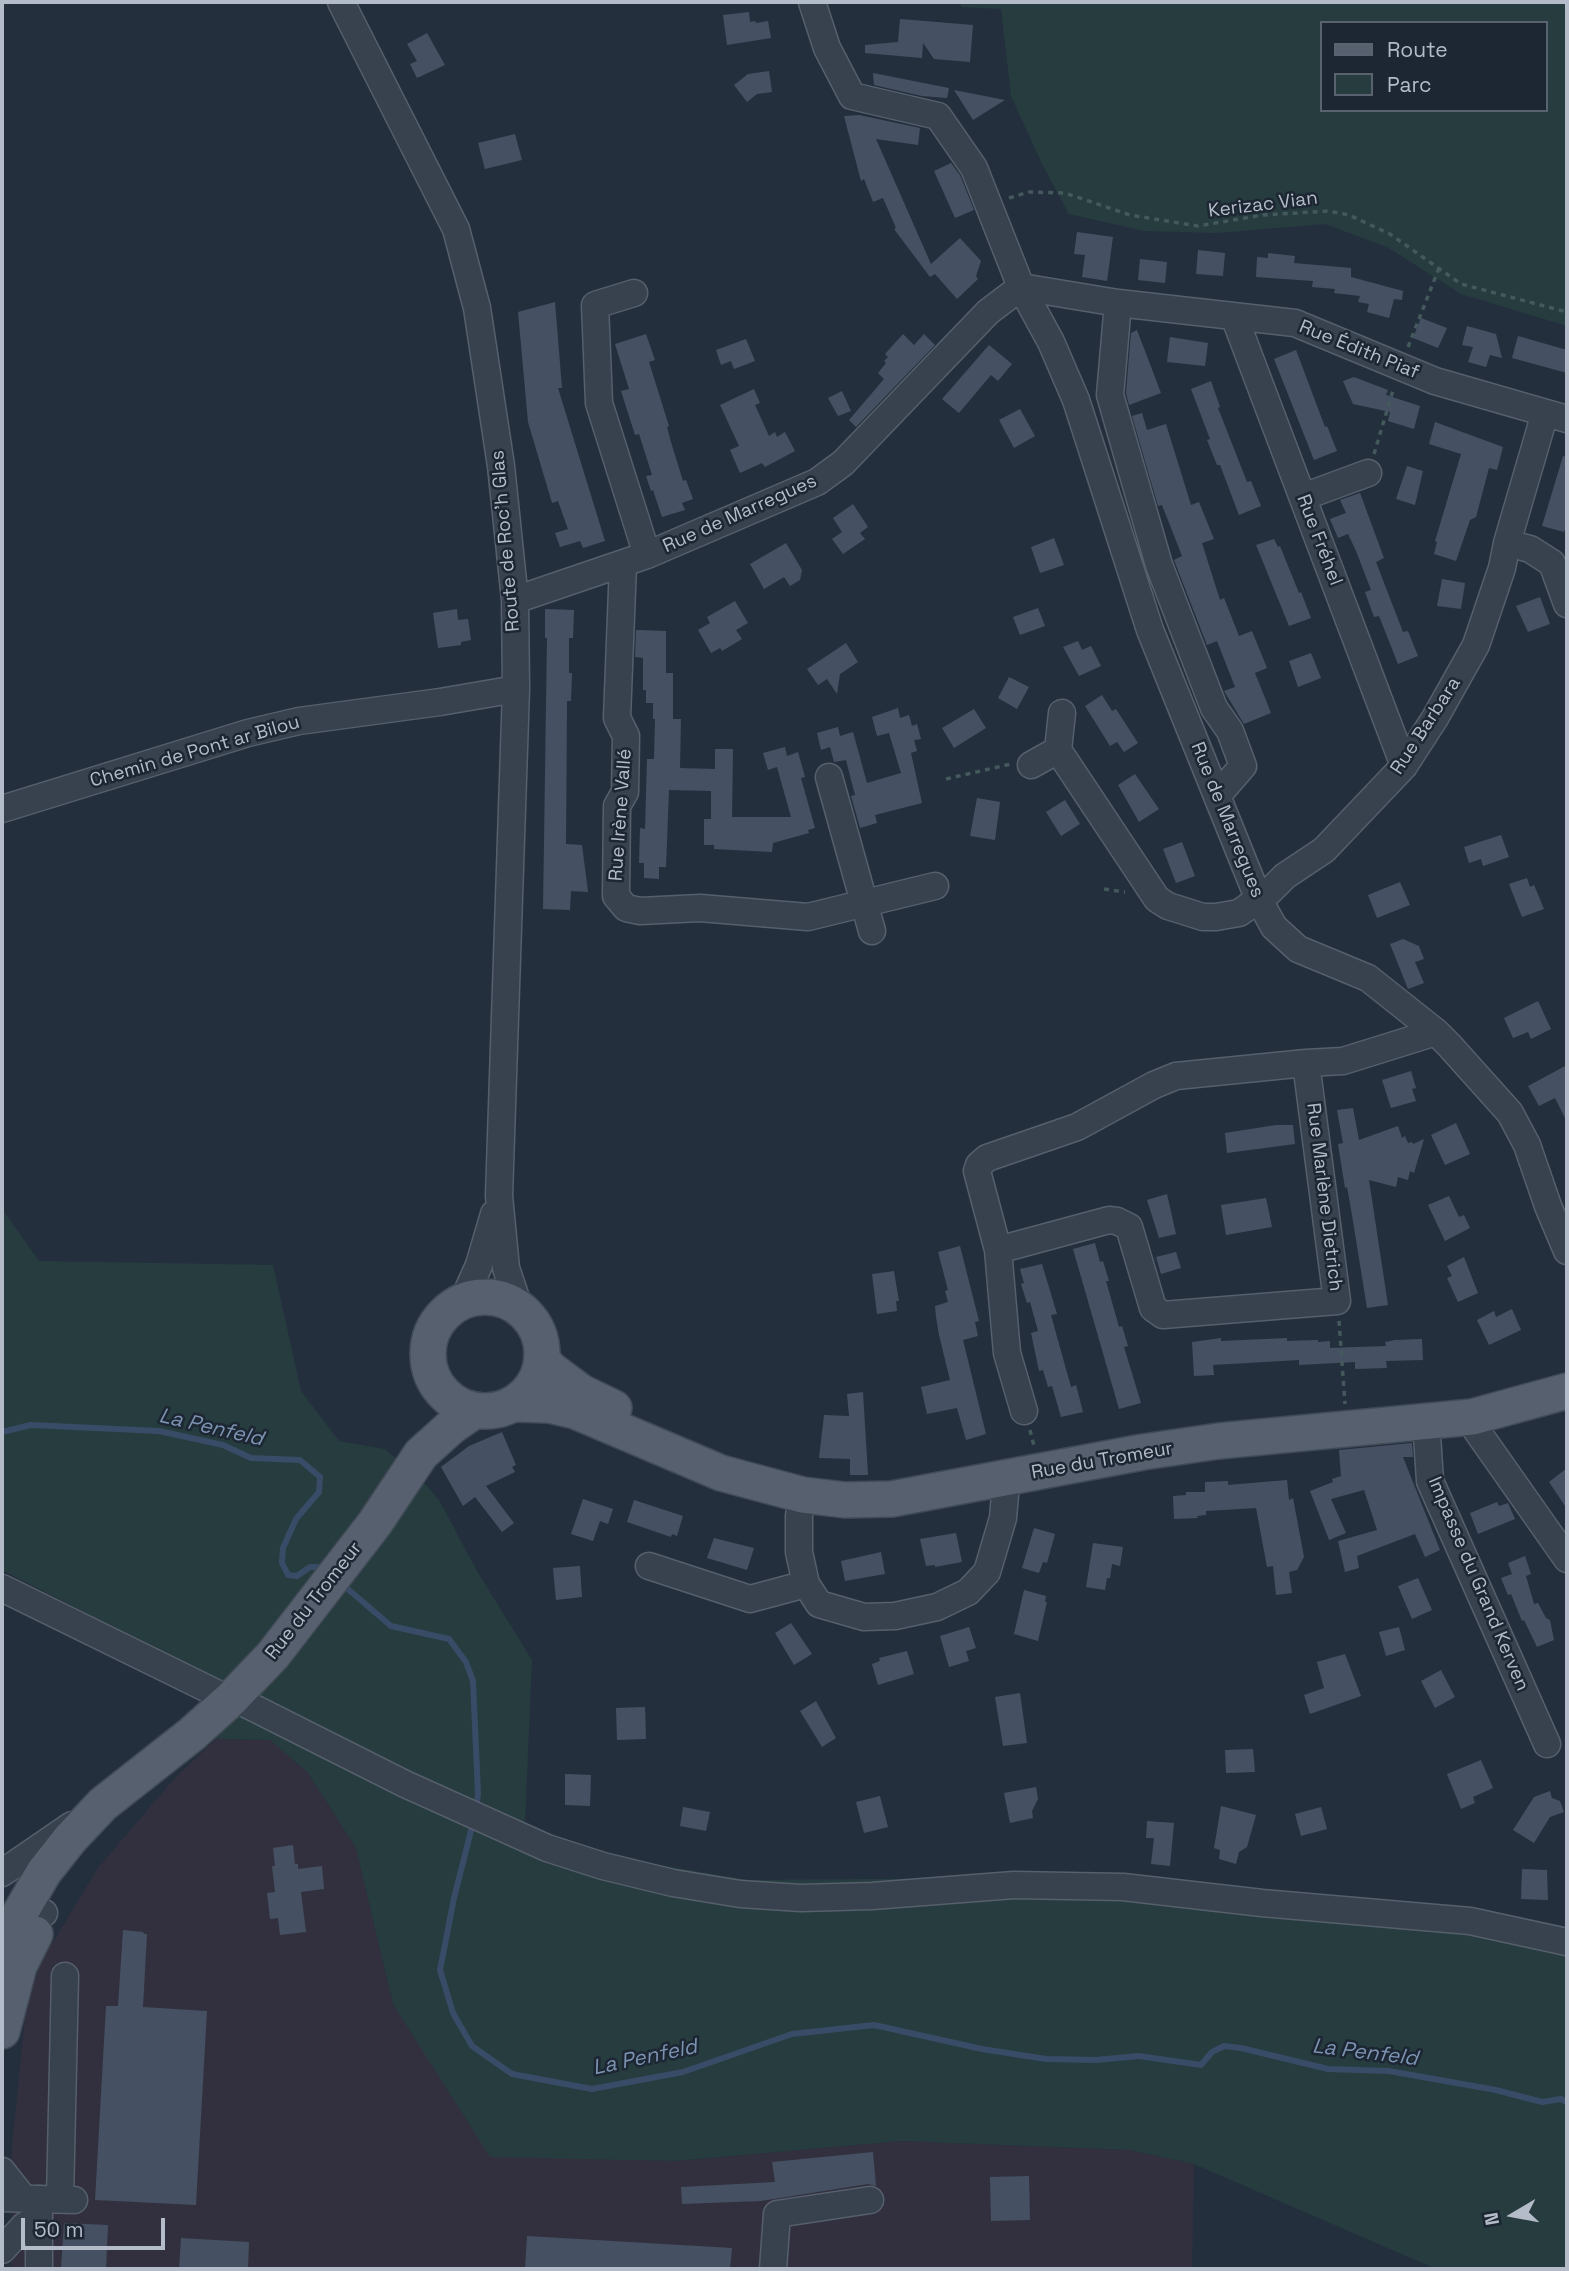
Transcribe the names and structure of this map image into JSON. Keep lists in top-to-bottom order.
{
  "streets": {
    "main road": ["Rue du Tromeur"],
    "street": [
      "Rue Édith Piaf",
      "Rue de Marregues",
      "Rue Fréhel",
      "Route de Roc'h Glas",
      "Rue Barbara",
      "Chemin de Pont ar Bilou",
      "Rue Irène Vallé",
      "Rue Marlène Dietrich",
      "Impasse du Grand Kerven"
    ],
    "path": ["Kerizac Vian"]
  },
  "crossings": [
    ["Kerizac Vian", "Rue de Marregues"],
    ["Rue Édith Piaf", "Rue de Marregues"],
    ["Rue Édith Piaf", "Rue Fréhel"],
    ["Rue Édith Piaf", "Rue Barbara"],
    ["Rue de Marregues", "Route de Roc'h Glas"],
    ["Rue de Marregues", "Rue Barbara"],
    ["Rue de Marregues", "Rue Irène Vallé"],
    ["Rue Fréhel", "Rue Barbara"],
    ["Route de Roc'h Glas", "Chemin de Pont ar Bilou"],
    ["Route de Roc'h Glas", "Rue du Tromeur"],
    ["Rue du Tromeur", "Impasse du Grand Kerven"]
  ],
  "water": ["La Penfeld"],
  "legend": ["Route", "Parc"],
  "scale_bar": "50 m",
  "north": "left"
}
